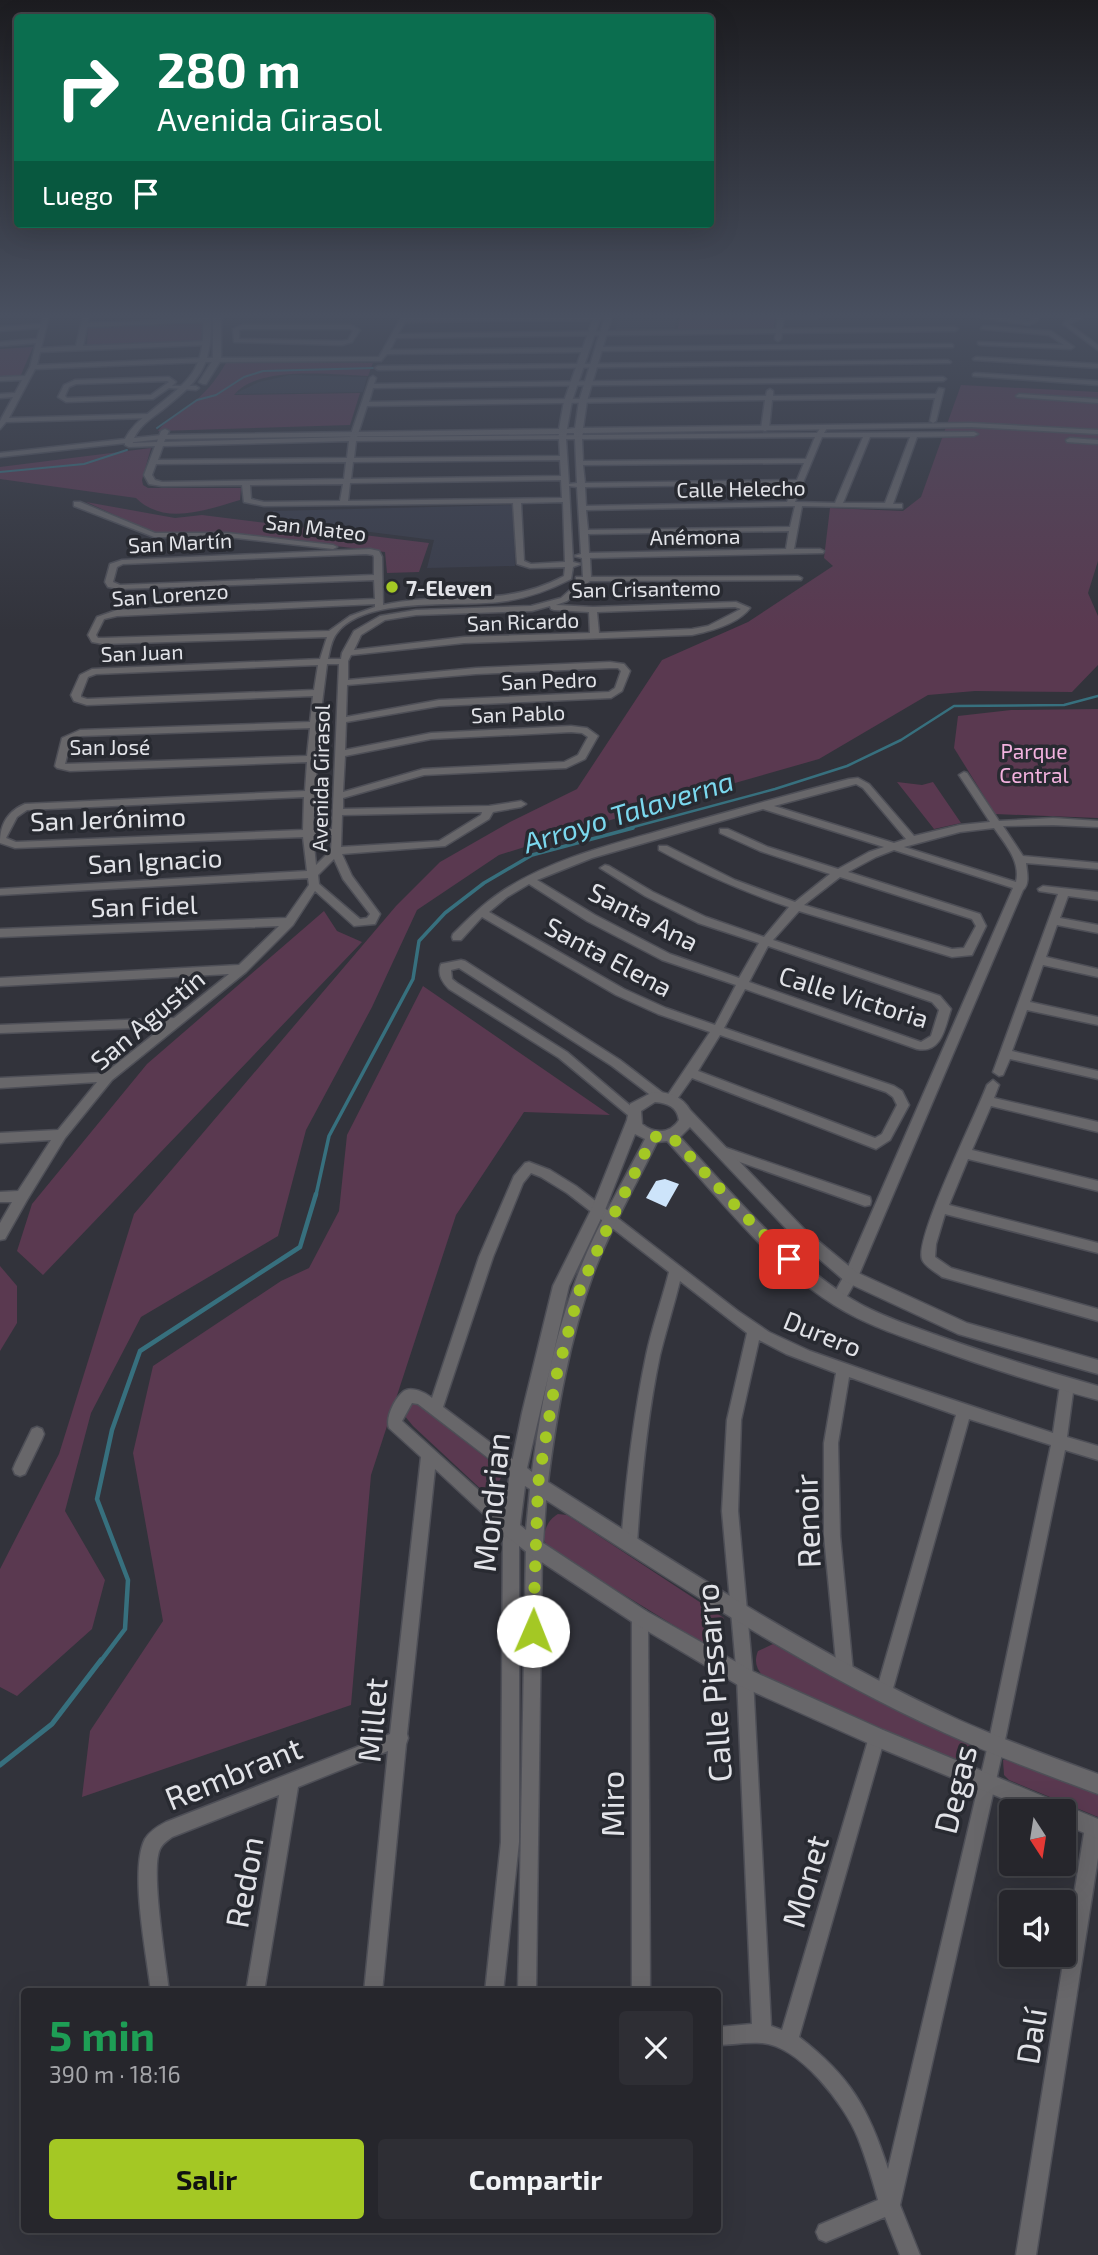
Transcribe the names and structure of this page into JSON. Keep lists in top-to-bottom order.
{
  "streets": {
    "street": [
      "Calle Helecho",
      "San Mateo",
      "Anémona",
      "San Martín",
      "San Crisantemo",
      "San Lorenzo",
      "San Ricardo",
      "San Juan",
      "San Pedro",
      "San Pablo",
      "San José",
      "Avenida Girasol",
      "San Jerónimo",
      "San Ignacio",
      "San Fidel",
      "Santa Ana",
      "Santa Elena",
      "Calle Victoria",
      "San Agustín",
      "Durero",
      "Mondrian",
      "Renoir",
      "Calle Pissarro",
      "Millet",
      "Rembrant",
      "Degas",
      "Miro",
      "Monet",
      "Redon",
      "Dalí"
    ]
  },
  "crossings": [
    ["San Mateo", "San Martín"],
    ["San Mateo", "San Lorenzo"],
    ["San Crisantemo", "San Ricardo"],
    ["San Lorenzo", "Avenida Girasol"],
    ["San Ricardo", "San Juan"],
    ["San Ricardo", "Avenida Girasol"],
    ["San Juan", "Avenida Girasol"],
    ["San Pedro", "Avenida Girasol"],
    ["San Pablo", "Avenida Girasol"],
    ["San José", "Avenida Girasol"],
    ["Avenida Girasol", "San Jerónimo"],
    ["Avenida Girasol", "San Ignacio"],
    ["Avenida Girasol", "San Agustín"],
    ["San Ignacio", "San Agustín"],
    ["San Fidel", "San Agustín"],
    ["Santa Ana", "Calle Victoria"],
    ["Durero", "Mondrian"],
    ["Durero", "Renoir"],
    ["Durero", "Calle Pissarro"],
    ["Durero", "Degas"],
    ["Millet", "Rembrant"],
    ["Rembrant", "Redon"]
  ],
  "water": ["Arroyo Talaverna"],
  "parks": ["Parque Central"],
  "places": ["7-Eleven"],
  "north": "bottom",
  "page": {
    "turn": ["280 m", "Avenida Girasol"],
    "then": "Luego",
    "heading": ["5 min", "390 m · 18:16"],
    "buttons": ["Salir", "Compartir"]
  }
}
